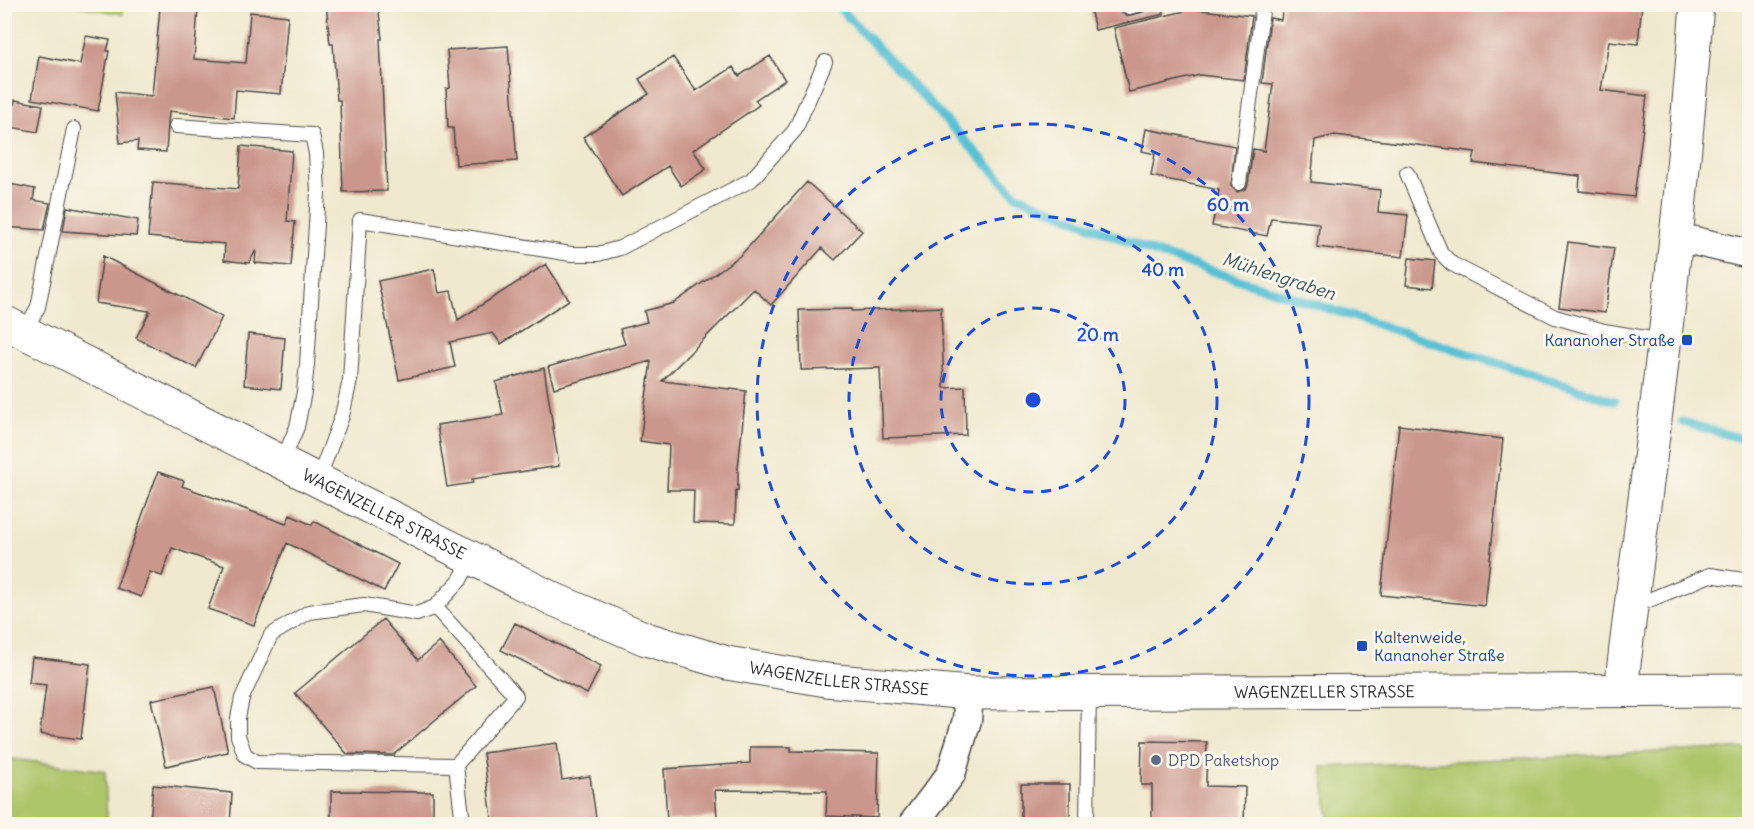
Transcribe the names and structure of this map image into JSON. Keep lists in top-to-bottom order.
{
  "streets": {
    "main road": ["WAGENZELLER STRASSE"]
  },
  "water": ["Mühlengraben"],
  "places": {
    "transit": ["Kananoher Straße", "Kaltenweide, Kananoher Straße"],
    "other": ["DPD Paketshop"]
  },
  "rings": ["60 m", "40 m", "20 m"]
}
